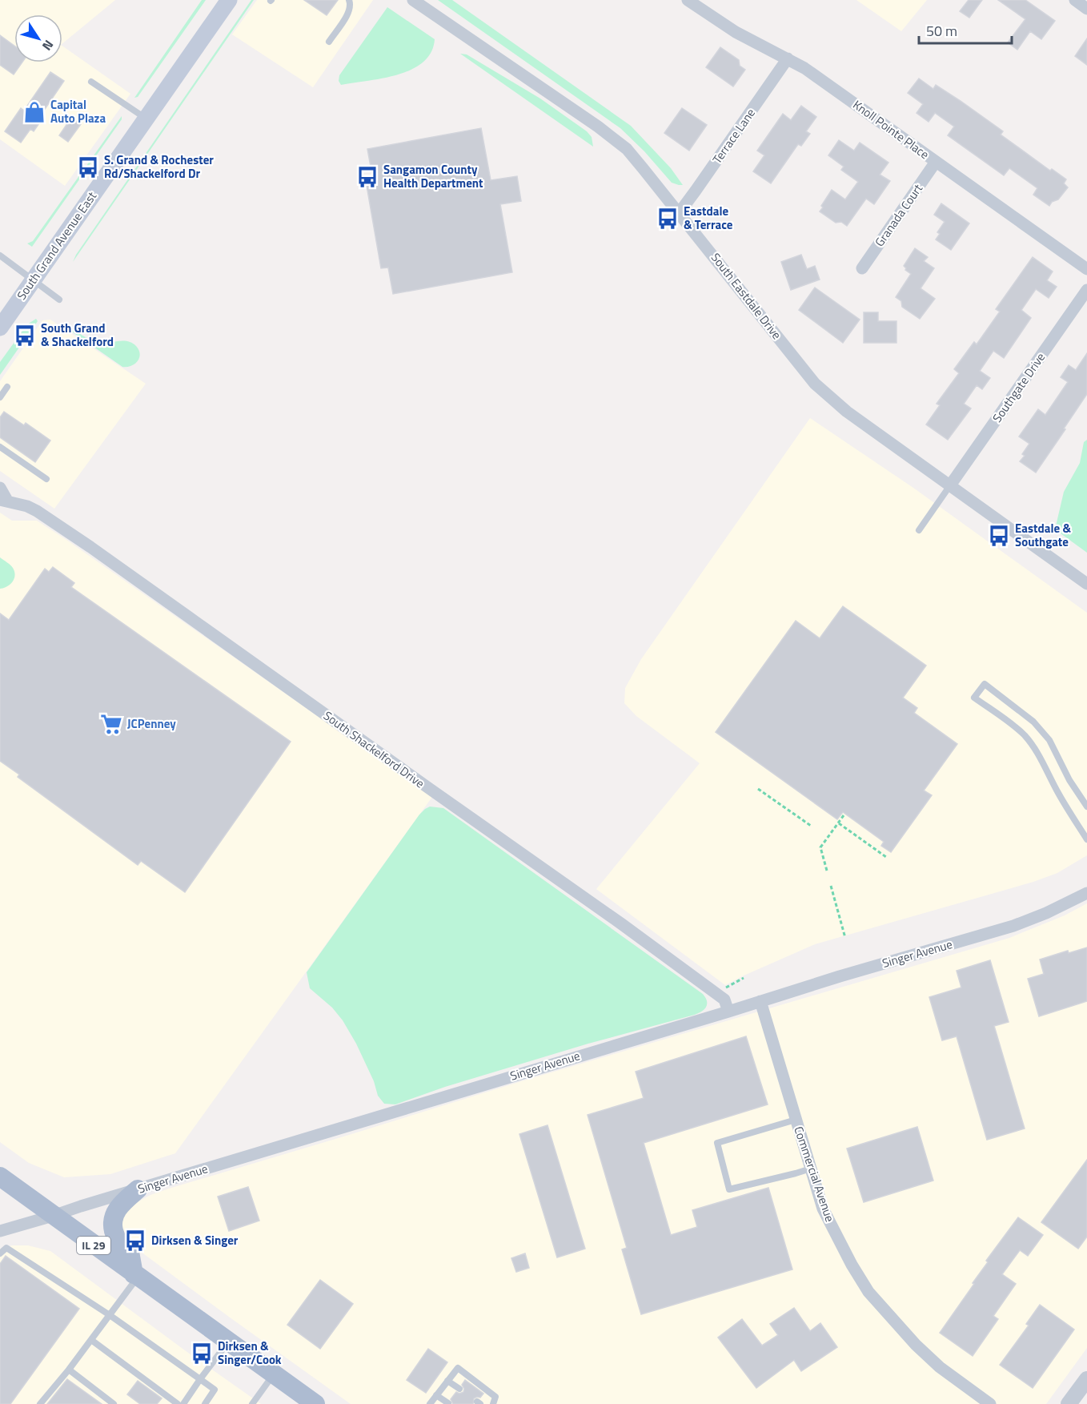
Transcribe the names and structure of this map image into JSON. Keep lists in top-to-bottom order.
{
  "streets": {
    "main road": ["South Grand Avenue East", "IL 29"],
    "street": [
      "Knoll Pointe Place",
      "Terrace Lane",
      "Granada Court",
      "South Eastdale Drive",
      "Southgate Drive",
      "South Shackelford Drive",
      "Singer Avenue",
      "Commercial Avenue"
    ]
  },
  "crossings": [
    ["Knoll Pointe Place", "Terrace Lane"],
    ["Knoll Pointe Place", "Granada Court"],
    ["Terrace Lane", "South Eastdale Drive"],
    ["South Eastdale Drive", "Southgate Drive"],
    ["South Shackelford Drive", "Singer Avenue"],
    ["Singer Avenue", "Commercial Avenue"],
    ["Singer Avenue", "IL 29"]
  ],
  "places": {
    "shop": ["Capital Auto Plaza"],
    "bus stop": [
      "S. Grand & Rochester Rd/Shackelford Dr",
      "Sangamon County Health Department",
      "Eastdale & Terrace",
      "South Grand & Shackelford",
      "Eastdale & Southgate",
      "Dirksen & Singer",
      "Dirksen & Singer/Cook"
    ],
    "supermarket": ["JCPenney"]
  },
  "scale_bar": "50 m",
  "north": "bottom right"
}
